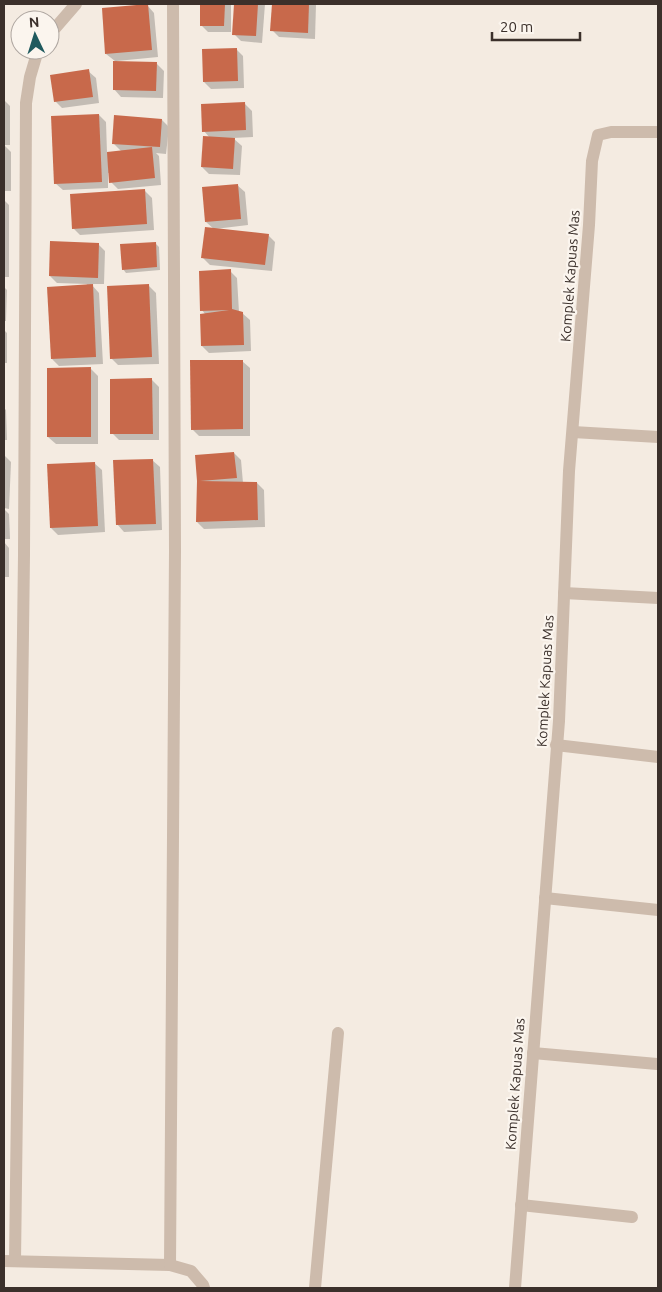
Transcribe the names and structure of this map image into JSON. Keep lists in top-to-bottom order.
{
  "streets": {
    "street": ["Komplek Kapuas Mas"]
  },
  "scale_bar": "20 m",
  "north": "top"
}
